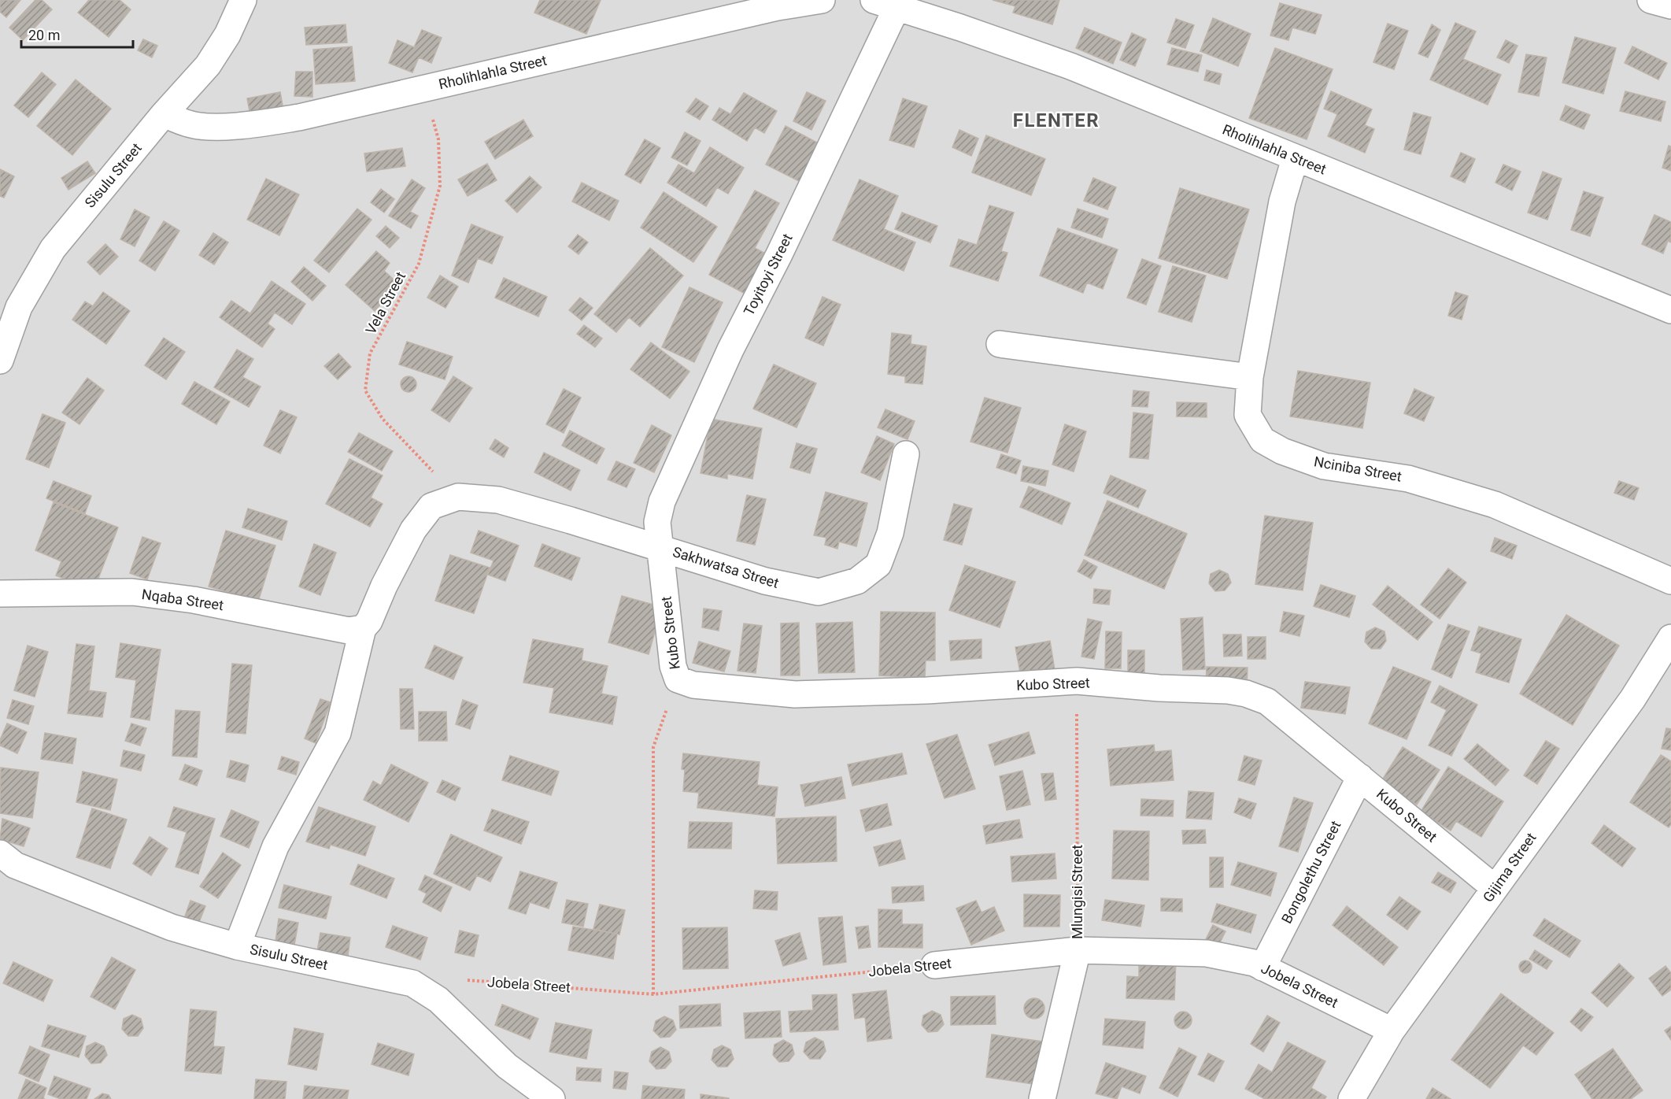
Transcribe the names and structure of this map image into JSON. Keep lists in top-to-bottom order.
{
  "streets": {
    "street": [
      "Rholihlahla Street",
      "Sisulu Street",
      "Toyitoyi Street",
      "Nciniba Street",
      "Sakhwatsa Street",
      "Nqaba Street",
      "Kubo Street",
      "Gijima Street",
      "Bongolethu Street",
      "Mlungisi Street",
      "Jobela Street"
    ],
    "path": ["Vela Street"]
  },
  "crossings": [
    ["Rholihlahla Street", "Sisulu Street"],
    ["Rholihlahla Street", "Toyitoyi Street"],
    ["Rholihlahla Street", "Vela Street"],
    ["Rholihlahla Street", "Nciniba Street"],
    ["Sisulu Street", "Jobela Street"],
    ["Toyitoyi Street", "Sakhwatsa Street"],
    ["Toyitoyi Street", "Kubo Street"],
    ["Vela Street", "Sakhwatsa Street"],
    ["Sakhwatsa Street", "Kubo Street"],
    ["Kubo Street", "Gijima Street"],
    ["Kubo Street", "Bongolethu Street"],
    ["Kubo Street", "Mlungisi Street"],
    ["Gijima Street", "Jobela Street"],
    ["Bongolethu Street", "Jobela Street"],
    ["Mlungisi Street", "Jobela Street"]
  ],
  "districts": ["FLENTER"],
  "scale_bar": "20 m"
}
